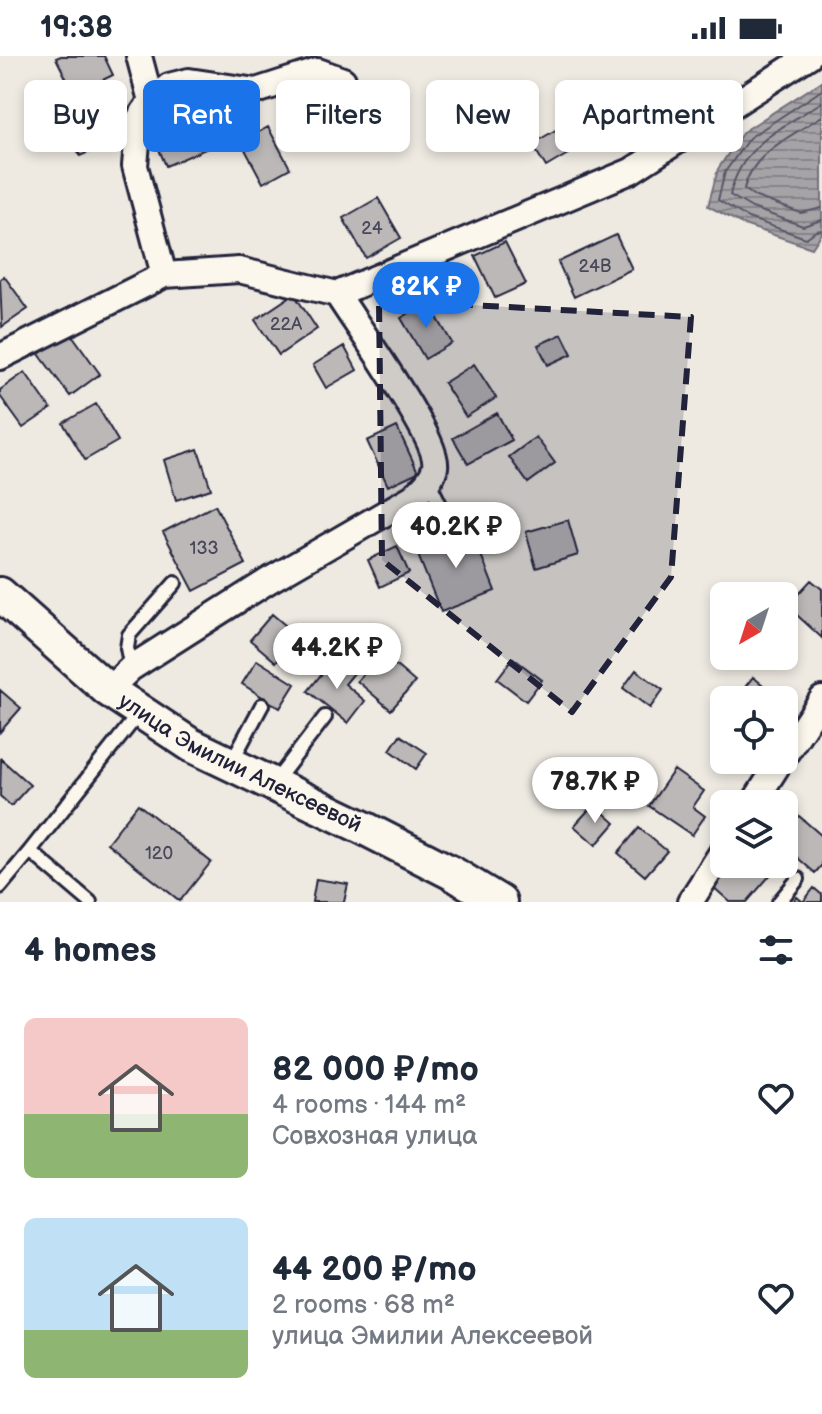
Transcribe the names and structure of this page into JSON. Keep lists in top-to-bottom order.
{
  "streets": {
    "street": ["улица Эмилии Алексеевой"]
  },
  "house_numbers": [
    "24",
    "24В",
    "22А",
    "133",
    "120"
  ],
  "north": "bottom left",
  "page": {
    "status": "19:38",
    "chip": [
      "Buy",
      "Rent",
      "Filters",
      "New",
      "Apartment"
    ],
    "price": [
      "82K ₽",
      "40.2K ₽",
      "44.2K ₽",
      "78.7K ₽"
    ],
    "heading": "4 homes",
    "list": [
      {
        "name": "82 000 ₽/mo",
        "note": "4 rooms · 144 m² · Совхозная улица"
      },
      {
        "name": "44 200 ₽/mo",
        "note": "2 rooms · 68 m² · улица Эмилии Алексеевой"
      }
    ]
  }
}
